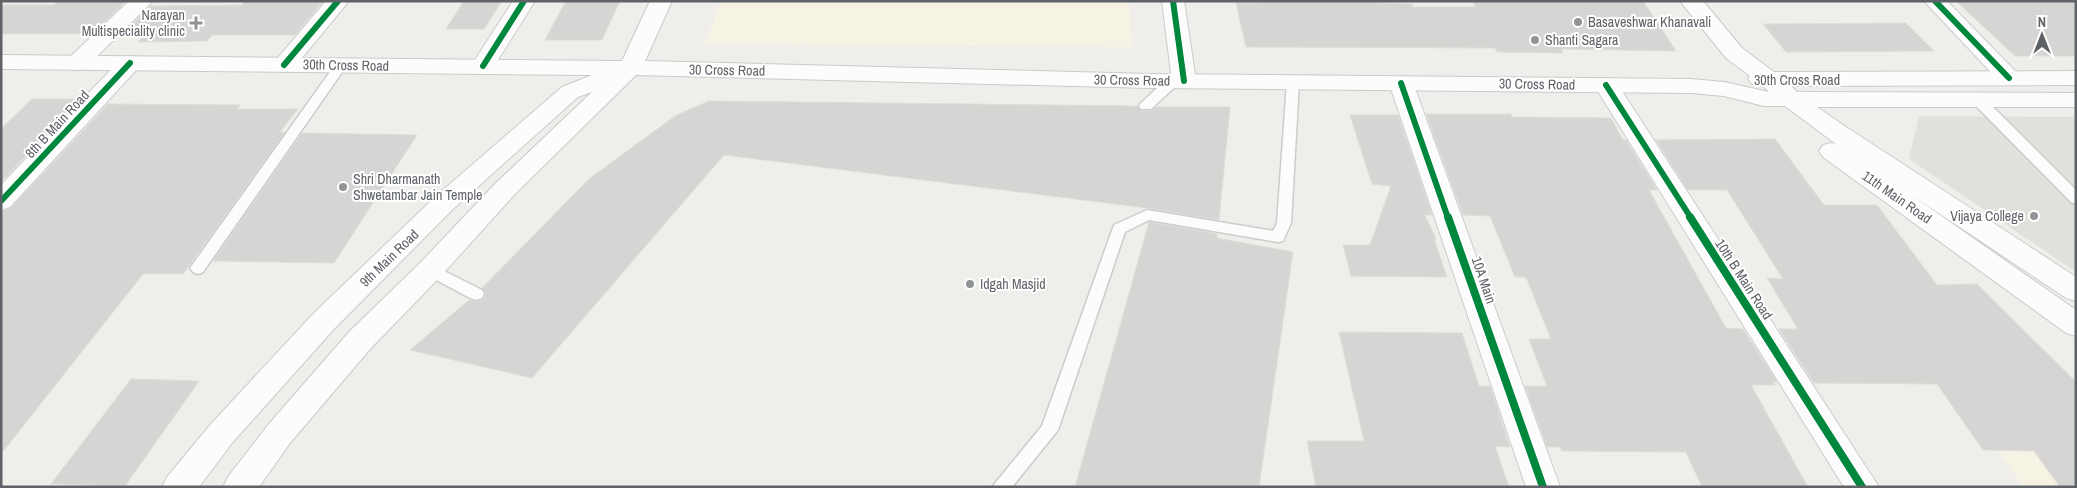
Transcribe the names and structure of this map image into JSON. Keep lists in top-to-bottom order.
{
  "streets": {
    "main road": [
      "30th Cross Road",
      "30 Cross Road",
      "8th B Main Road",
      "11th Main Road",
      "9th Main Road",
      "10th B Main Road",
      "10A Main"
    ]
  },
  "crossings": [
    ["30th Cross Road", "30 Cross Road"],
    ["30th Cross Road", "8th B Main Road"],
    ["30th Cross Road", "11th Main Road"],
    ["30th Cross Road", "9th Main Road"],
    ["30 Cross Road", "11th Main Road"],
    ["30 Cross Road", "9th Main Road"],
    ["30 Cross Road", "10th B Main Road"],
    ["30 Cross Road", "10A Main"]
  ],
  "places": {
    "other": [
      "Basaveshwar Khanavali",
      "Shanti Sagara",
      "Shri Dharmanath Shwetambar Jain Temple",
      "Vijaya College",
      "Idgah Masjid"
    ],
    "health": ["Narayan Multispeciality clinic"]
  },
  "north": "top"
}
